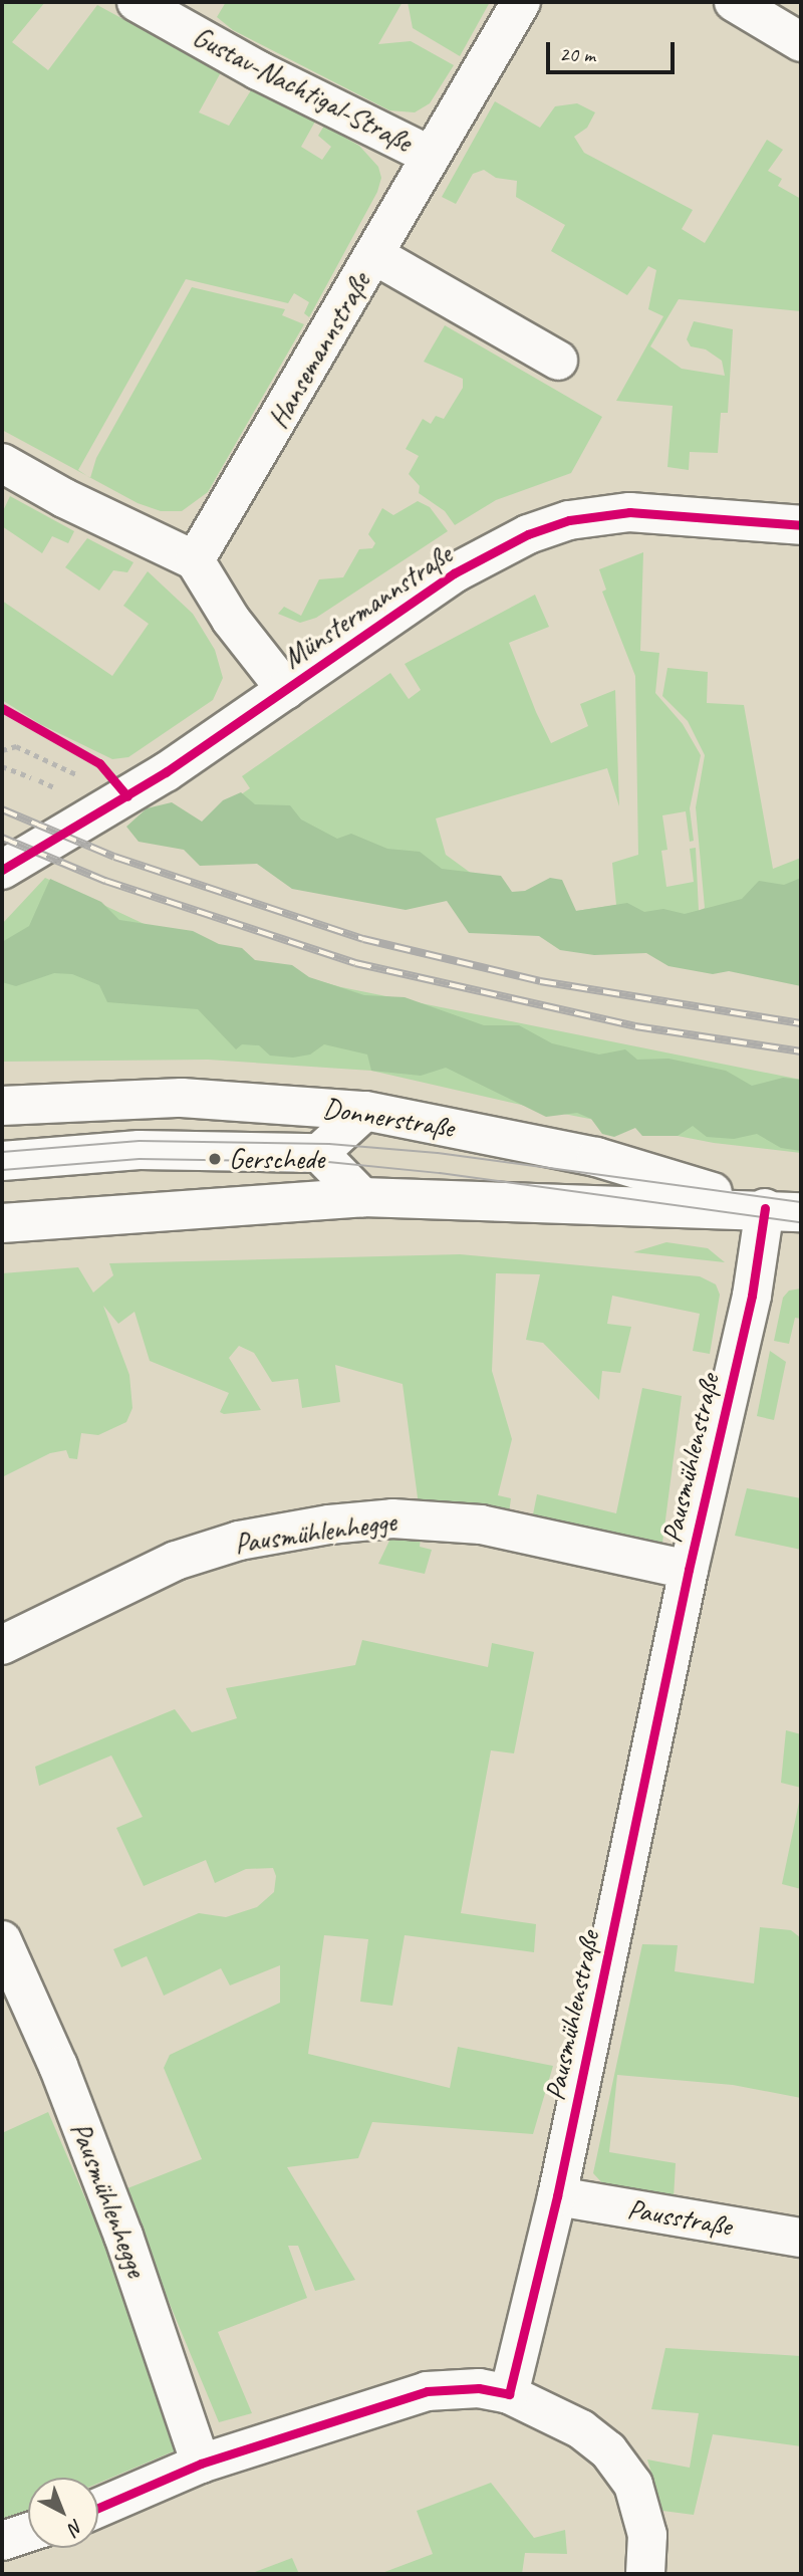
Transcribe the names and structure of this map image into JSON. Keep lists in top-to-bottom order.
{
  "streets": {
    "street": [
      "Gustav-Nachtigal-Straße",
      "Hansemannstraße",
      "Münstermannstraße",
      "Donnerstraße",
      "Pausmühlenstraße",
      "Pausmühlenhegge",
      "Pausstraße"
    ]
  },
  "crossings": [
    ["Gustav-Nachtigal-Straße", "Hansemannstraße"],
    ["Donnerstraße", "Pausmühlenstraße"],
    ["Pausmühlenstraße", "Pausmühlenhegge"],
    ["Pausmühlenstraße", "Pausstraße"]
  ],
  "places": ["Gerschede"],
  "scale_bar": "20 m",
  "north": "bottom right"
}
